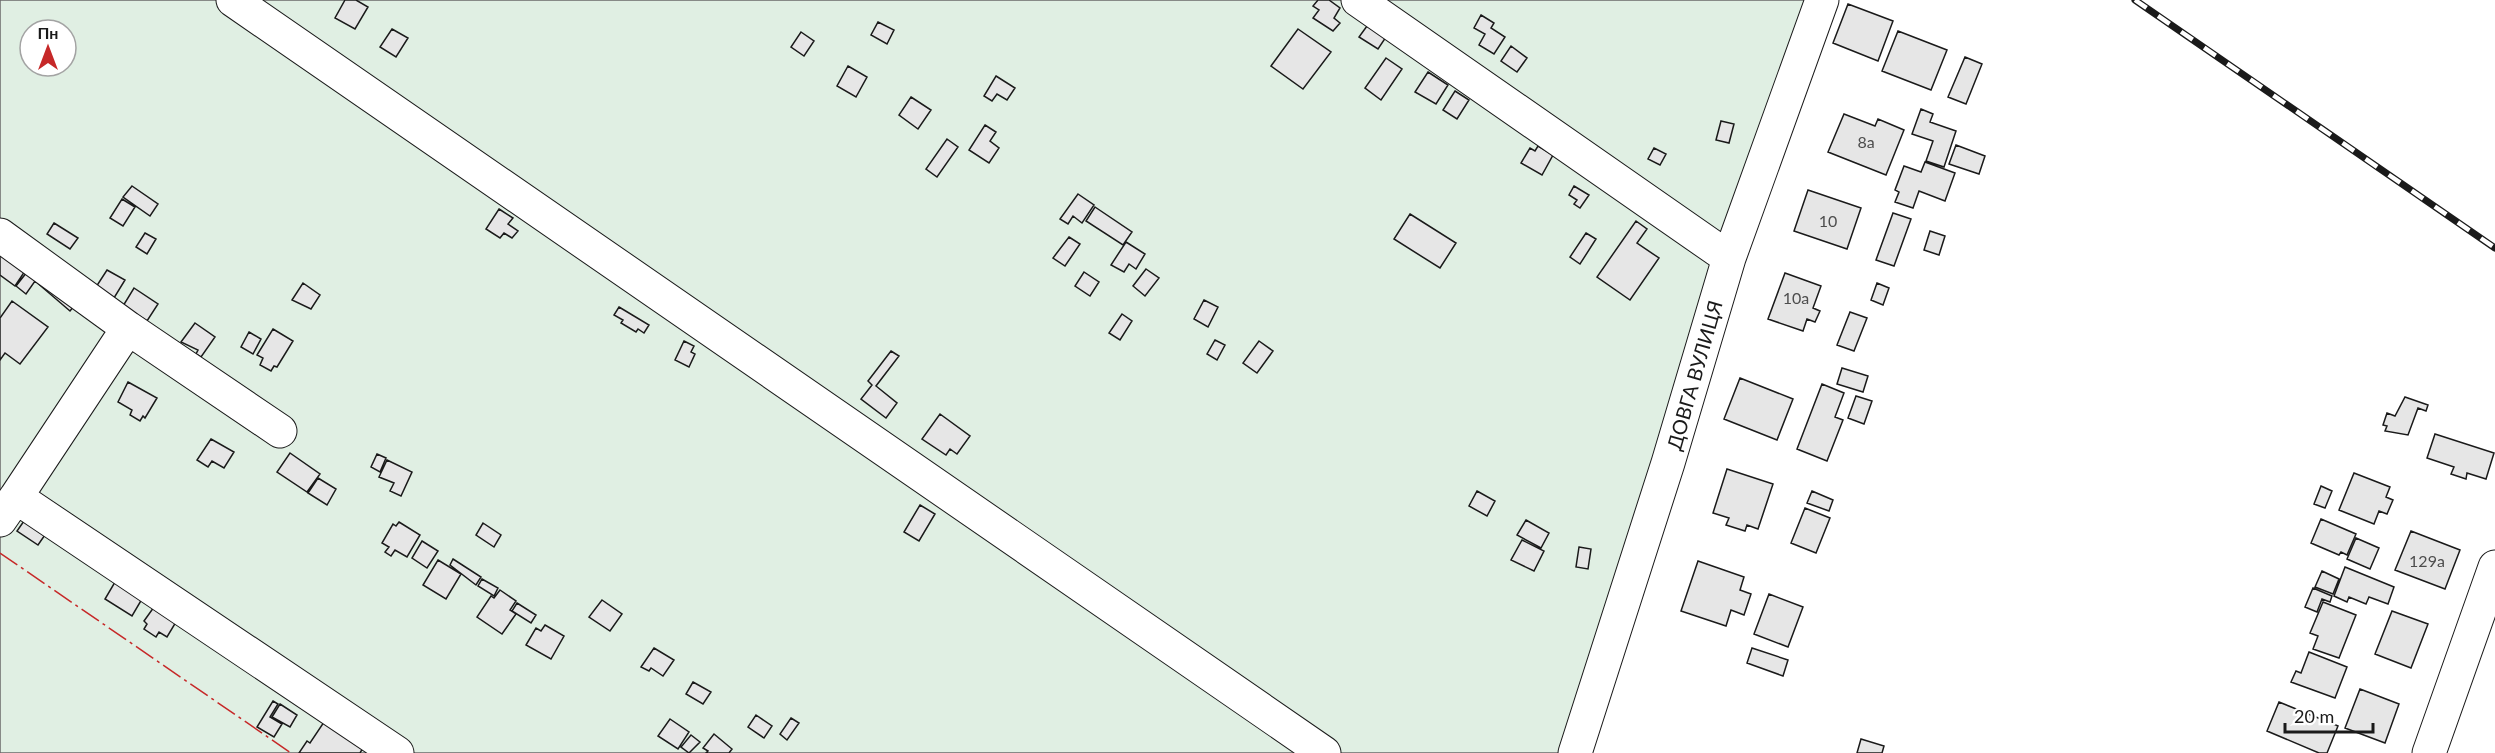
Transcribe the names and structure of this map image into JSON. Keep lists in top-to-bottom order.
{
  "streets": {
    "street": ["ДОВГА ВУЛИЦЯ"]
  },
  "house_numbers": [
    "8а",
    "10",
    "10а",
    "129а"
  ],
  "scale_bar": "20 m",
  "north": "top"
}
